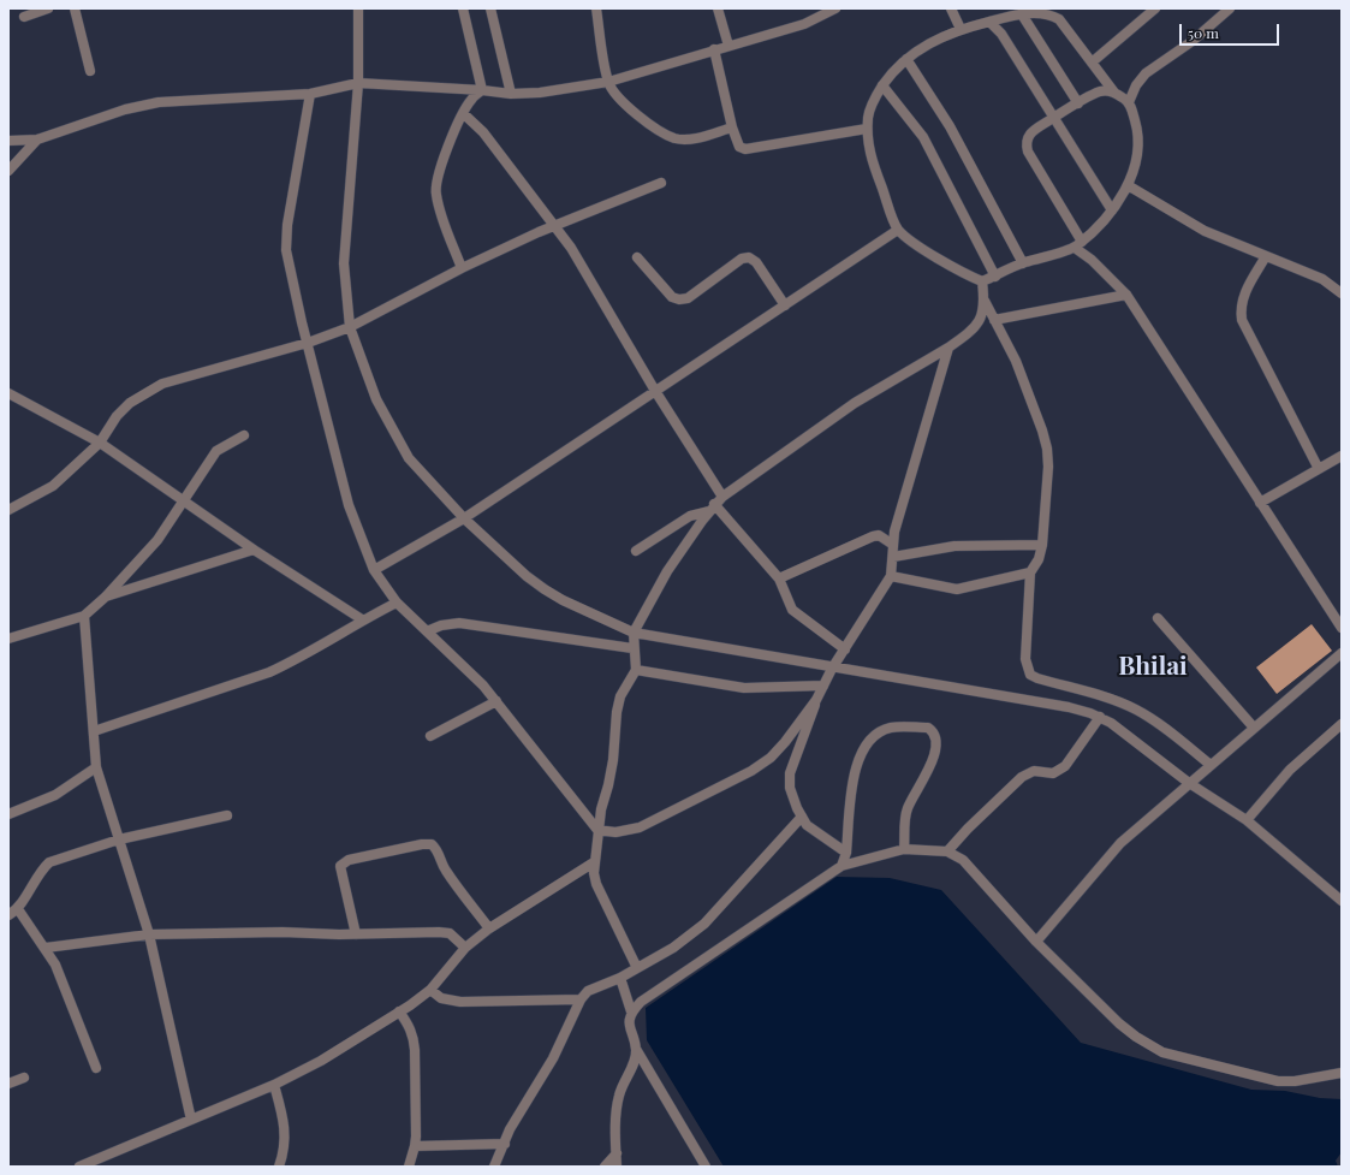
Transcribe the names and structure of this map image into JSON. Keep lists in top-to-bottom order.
{
  "districts": ["Bhilai"],
  "scale_bar": "50 m"
}
